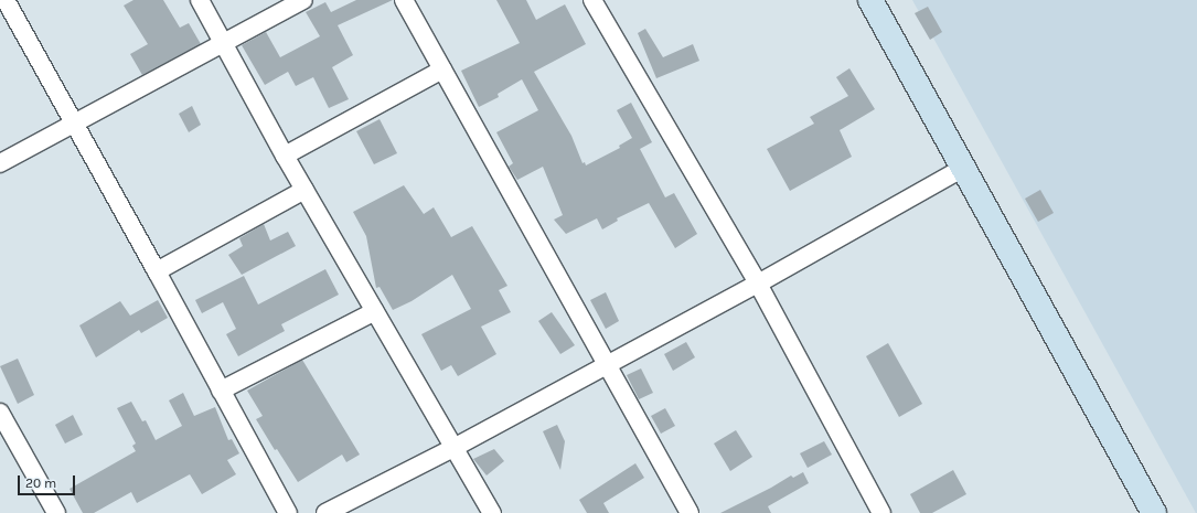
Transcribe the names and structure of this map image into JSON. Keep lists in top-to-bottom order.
{
  "scale_bar": "20 m"
}
